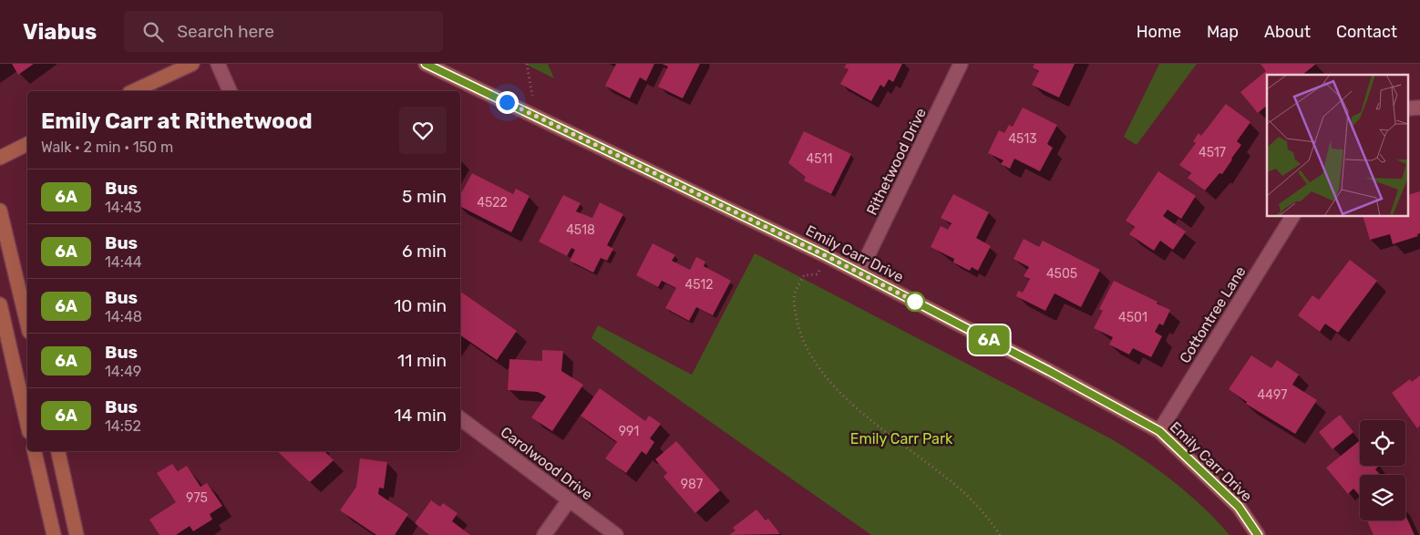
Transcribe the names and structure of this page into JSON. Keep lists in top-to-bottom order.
{
  "streets": {
    "street": [
      "Rithetwood Drive",
      "Emily Carr Drive",
      "Cottontree Lane",
      "Carolwood Drive"
    ]
  },
  "crossings": [
    ["Rithetwood Drive", "Emily Carr Drive"],
    ["Emily Carr Drive", "Cottontree Lane"]
  ],
  "parks": ["Emily Carr Park"],
  "lines": ["bus line 6A"],
  "house_numbers": [
    "4513",
    "4517",
    "4511",
    "4522",
    "4518",
    "4505",
    "4512",
    "4501",
    "4497",
    "991",
    "987",
    "975"
  ],
  "page": {
    "header": "Viabus",
    "search": "Search here",
    "nav": [
      "Home",
      "Map",
      "About",
      "Contact"
    ],
    "on_map": "6A",
    "heading": ["Emily Carr at Rithetwood", "Walk · 2 min · 150 m"],
    "list": [
      {
        "mark": "6A",
        "name": "Bus",
        "note": "14:43",
        "value": "5 min"
      },
      {
        "mark": "6A",
        "name": "Bus",
        "note": "14:44",
        "value": "6 min"
      },
      {
        "mark": "6A",
        "name": "Bus",
        "note": "14:48",
        "value": "10 min"
      },
      {
        "mark": "6A",
        "name": "Bus",
        "note": "14:49",
        "value": "11 min"
      },
      {
        "mark": "6A",
        "name": "Bus",
        "note": "14:52",
        "value": "14 min"
      }
    ]
  }
}
